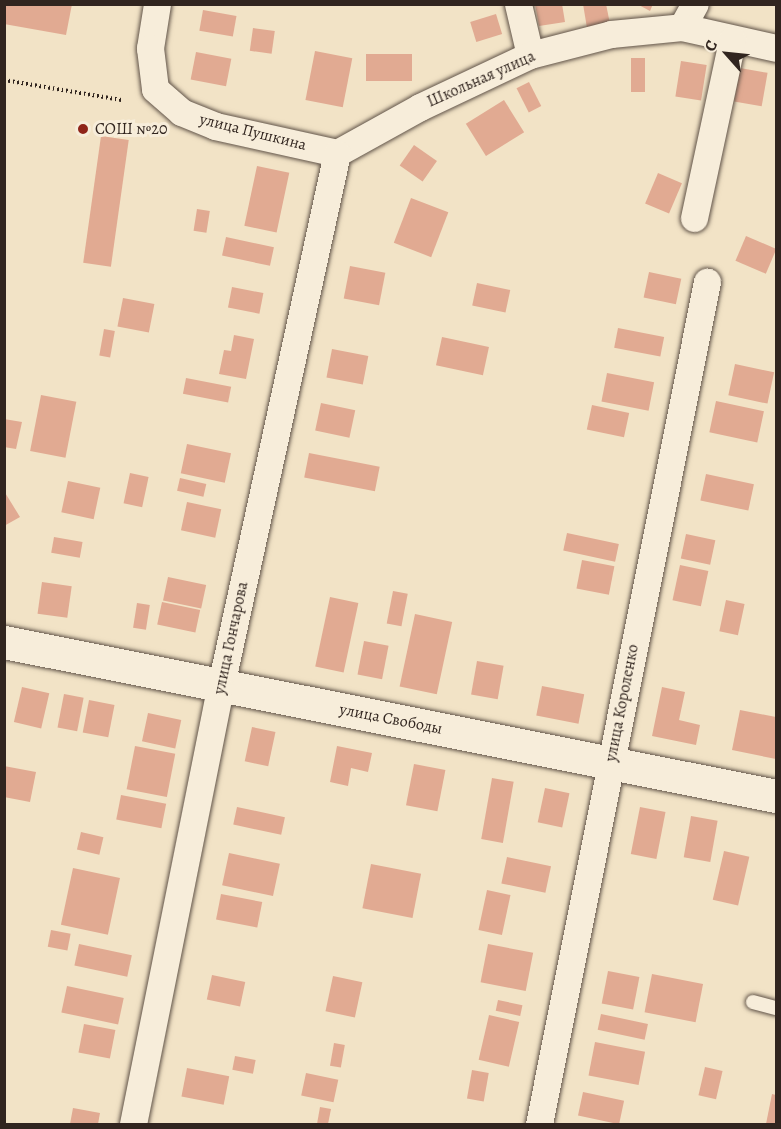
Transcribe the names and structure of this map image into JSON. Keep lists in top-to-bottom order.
{
  "streets": {
    "street": [
      "Школьная улица",
      "улица Пушкина",
      "улица Гончарова",
      "улица Короленко",
      "улица Свободы"
    ]
  },
  "crossings": [
    ["Школьная улица", "улица Пушкина"],
    ["Школьная улица", "улица Гончарова"],
    ["улица Пушкина", "улица Гончарова"],
    ["улица Гончарова", "улица Свободы"],
    ["улица Короленко", "улица Свободы"]
  ],
  "places": ["СОШ №20"],
  "north": "top left"
}
